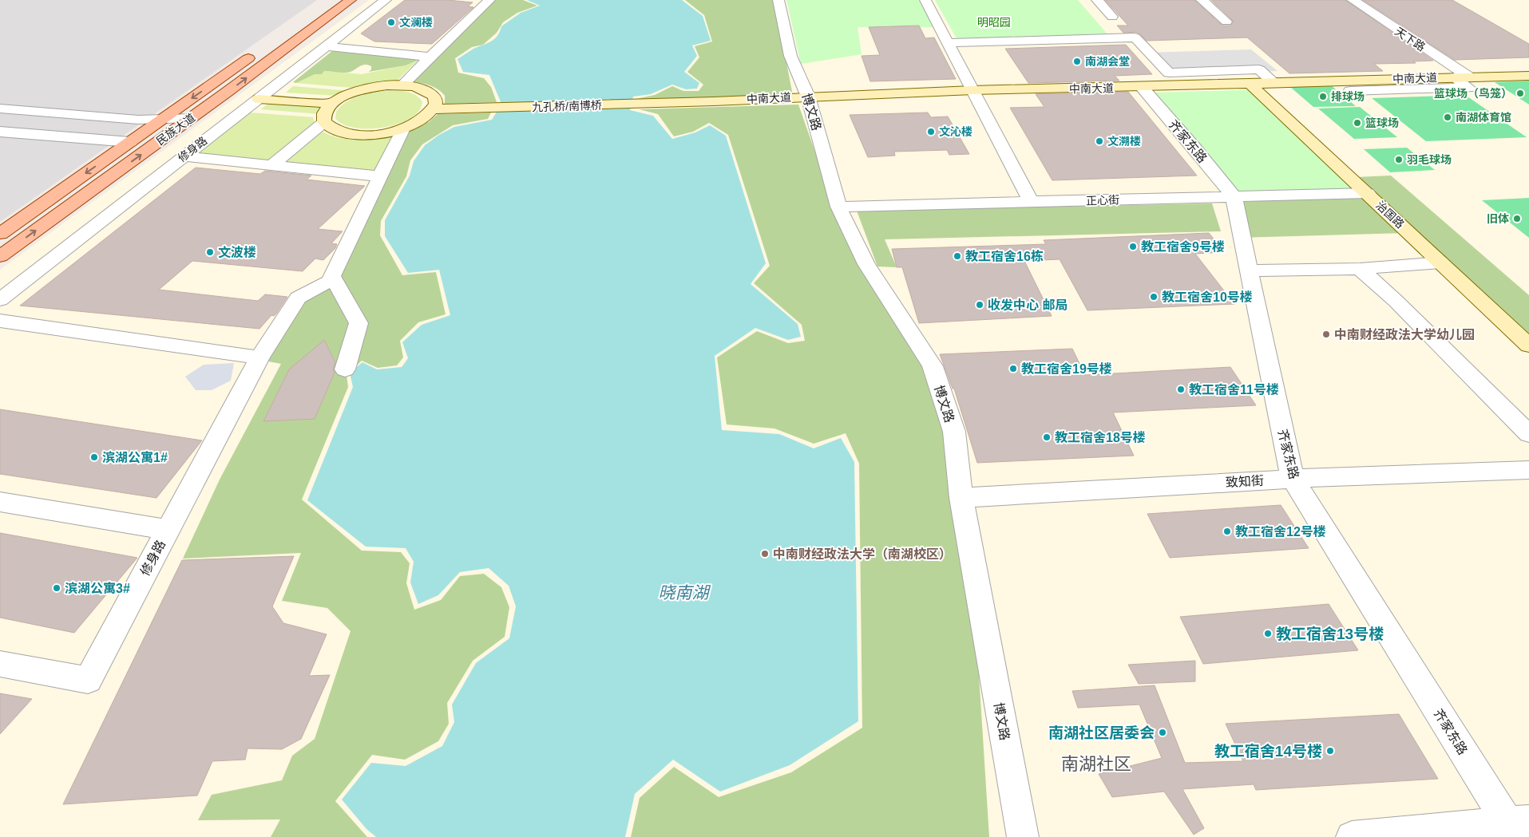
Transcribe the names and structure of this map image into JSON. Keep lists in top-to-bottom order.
{
  "streets": {
    "main road": [
      "中南大道",
      "九孔桥/南博桥",
      "民族大道",
      "治国路"
    ],
    "street": [
      "天下路",
      "博文路",
      "齐家东路",
      "修身路",
      "正心街",
      "致知街"
    ]
  },
  "crossings": [
    ["天下路", "中南大道"],
    ["中南大道", "九孔桥/南博桥"],
    ["中南大道", "博文路"],
    ["中南大道", "齐家东路"],
    ["中南大道", "治国路"],
    ["博文路", "正心街"],
    ["博文路", "致知街"],
    ["齐家东路", "正心街"],
    ["齐家东路", "致知街"],
    ["正心街", "治国路"]
  ],
  "districts": ["南湖社区"],
  "water": ["晓南湖"],
  "parks": ["明昭园"],
  "places": [
    "文澜楼",
    "南湖会堂",
    "篮球场（鸟笼）",
    "排球场",
    "南湖体育馆",
    "篮球场",
    "文沁楼",
    "文溯楼",
    "羽毛球场",
    "旧体",
    "教工宿舍9号楼",
    "文波楼",
    "教工宿舍16栋",
    "教工宿舍10号楼",
    "收发中心 邮局",
    "中南财经政法大学幼儿园",
    "教工宿舍19号楼",
    "教工宿舍11号楼",
    "教工宿舍18号楼",
    "滨湖公寓1#",
    "教工宿舍12号楼",
    "中南财经政法大学（南湖校区）",
    "滨湖公寓3#",
    "教工宿舍13号楼",
    "南湖社区居委会",
    "教工宿舍14号楼"
  ]
}
